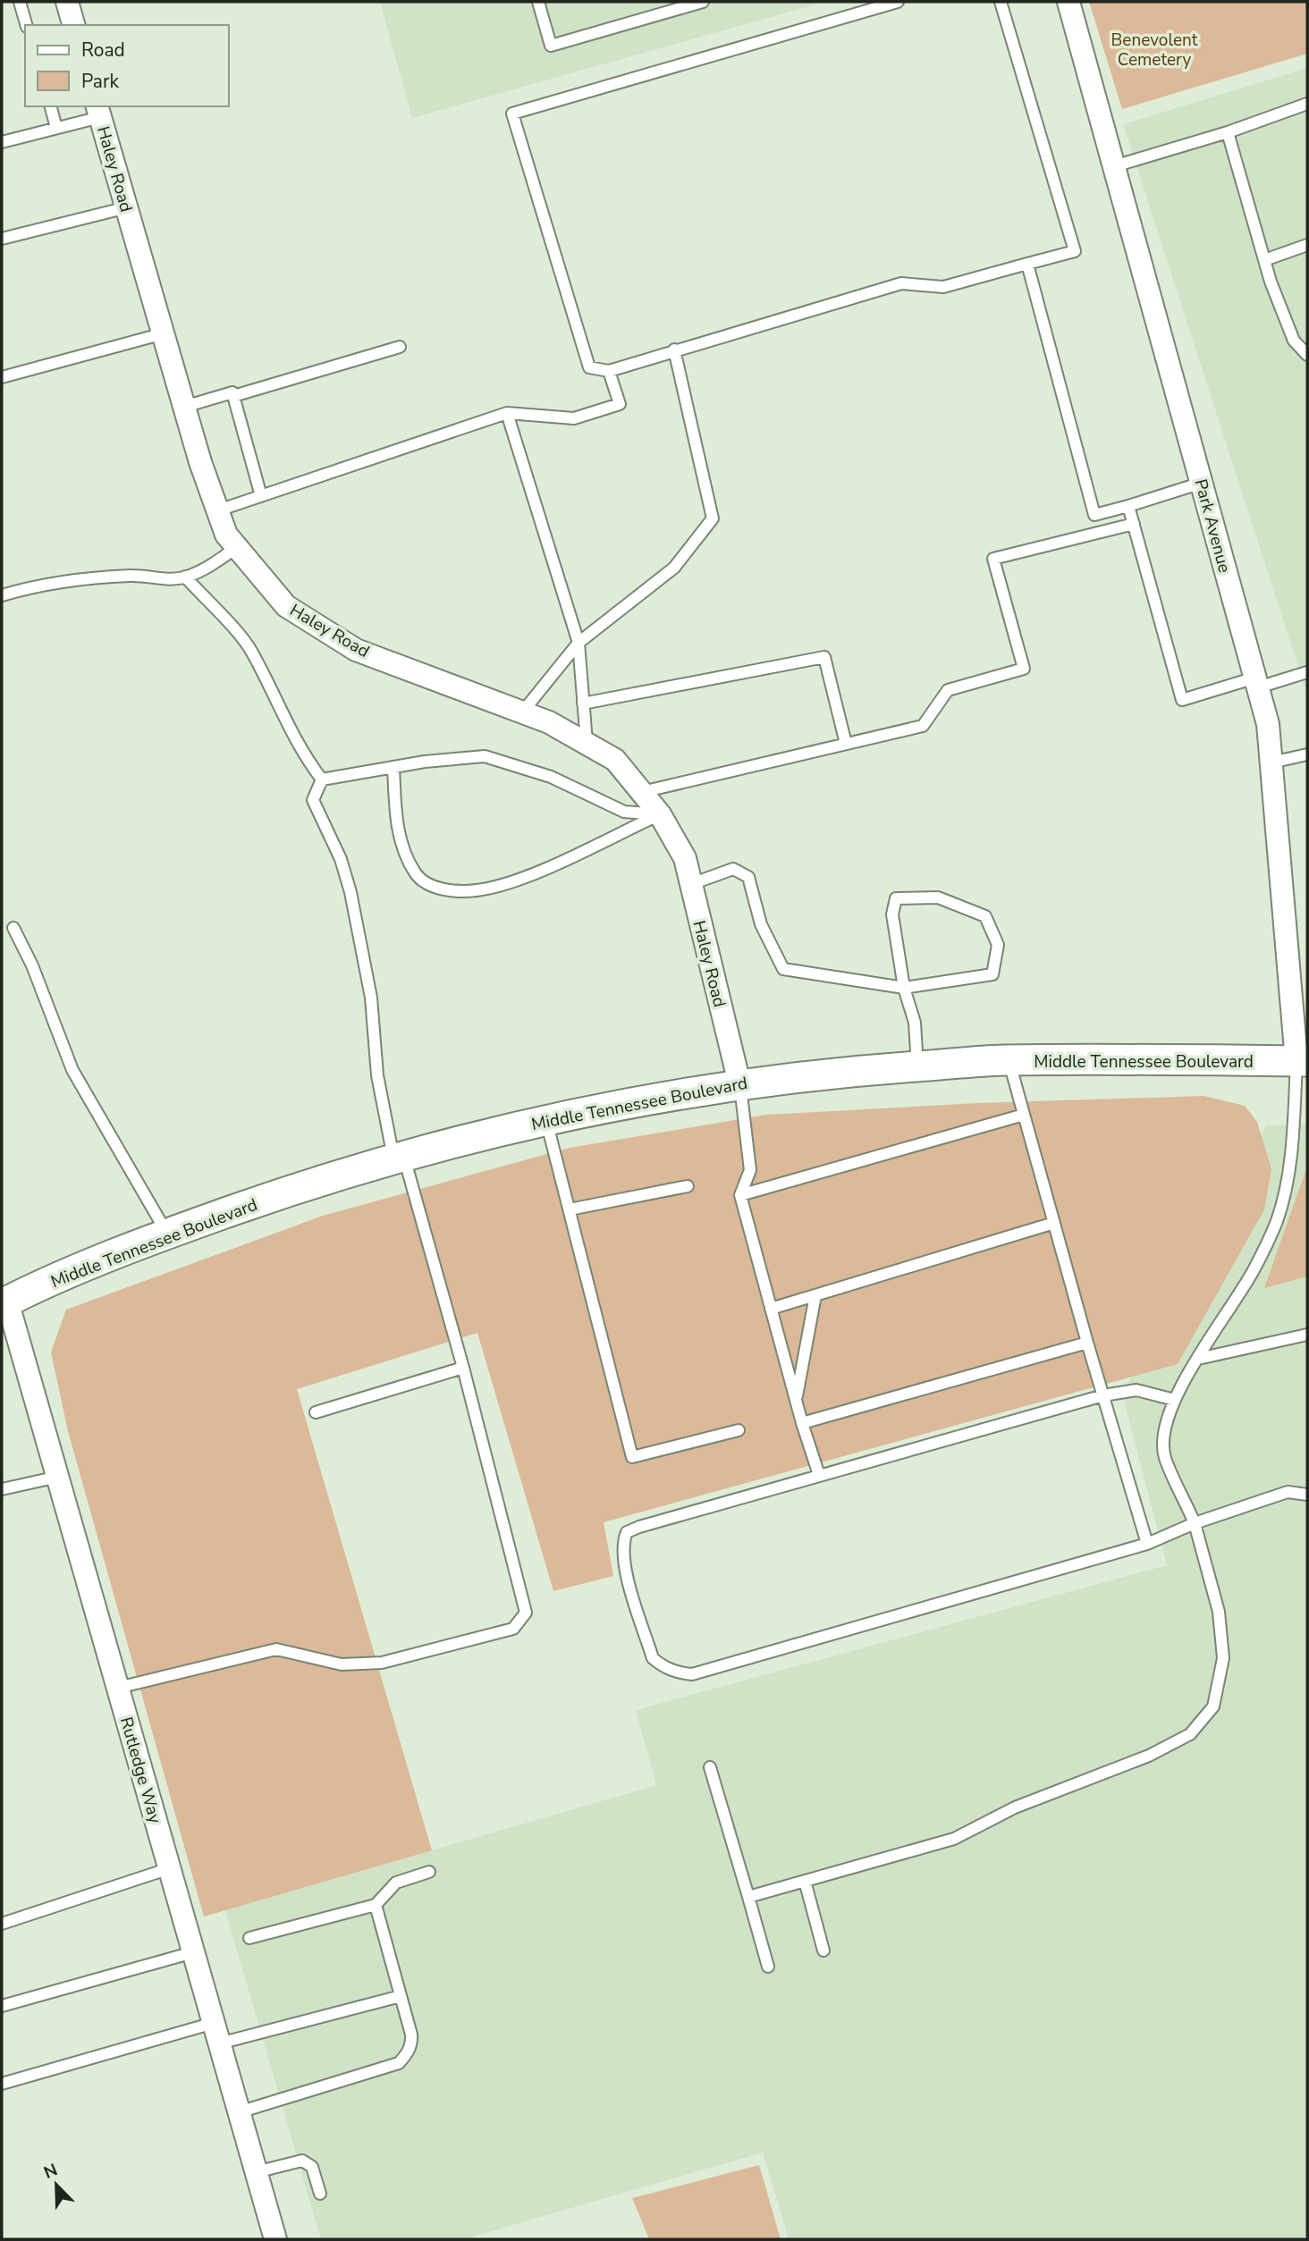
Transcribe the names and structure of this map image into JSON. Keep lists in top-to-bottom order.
{
  "streets": {
    "main road": ["Middle Tennessee Boulevard"],
    "street": ["Haley Road", "Park Avenue", "Rutledge Way"]
  },
  "crossings": [
    ["Haley Road", "Middle Tennessee Boulevard"],
    ["Park Avenue", "Middle Tennessee Boulevard"],
    ["Middle Tennessee Boulevard", "Rutledge Way"]
  ],
  "parks": ["Benevolent Cemetery"],
  "legend": ["Road", "Park"],
  "north": "top left"
}
